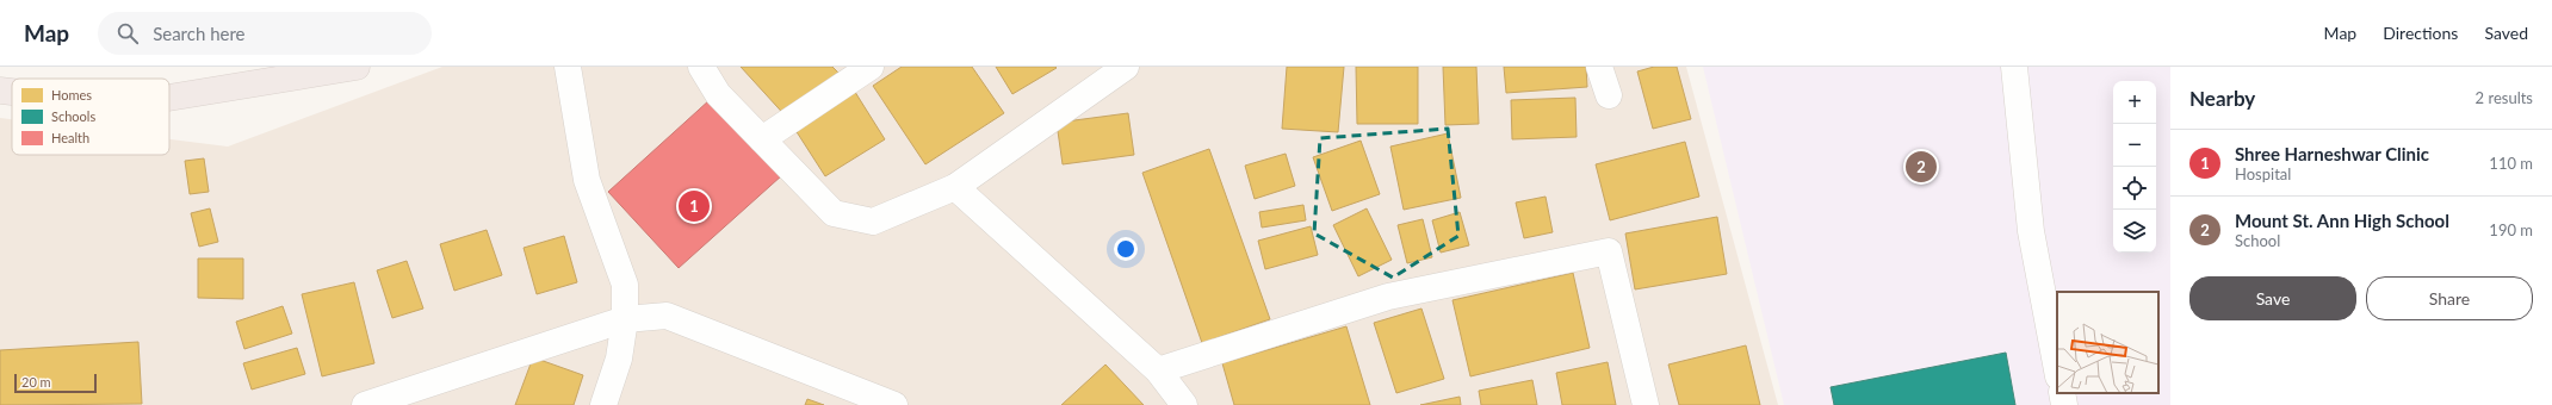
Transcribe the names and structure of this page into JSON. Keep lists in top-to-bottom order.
{
  "legend": ["Homes", "Schools", "Health"],
  "scale_bar": "20 m",
  "page": {
    "header": "Map",
    "search": "Search here",
    "nav": ["Map", "Directions", "Saved"],
    "heading": ["Nearby", "2 results"],
    "map_buttons": ["+", "−"],
    "list": [
      {
        "mark": "1",
        "name": "Shree Harneshwar Clinic",
        "note": "Hospital",
        "value": "110 m"
      },
      {
        "mark": "2",
        "name": "Mount St. Ann High School",
        "note": "School",
        "value": "190 m"
      }
    ],
    "pins": ["2", "1"],
    "buttons": ["Save", "Share"],
    "scale": "20 m"
  }
}
